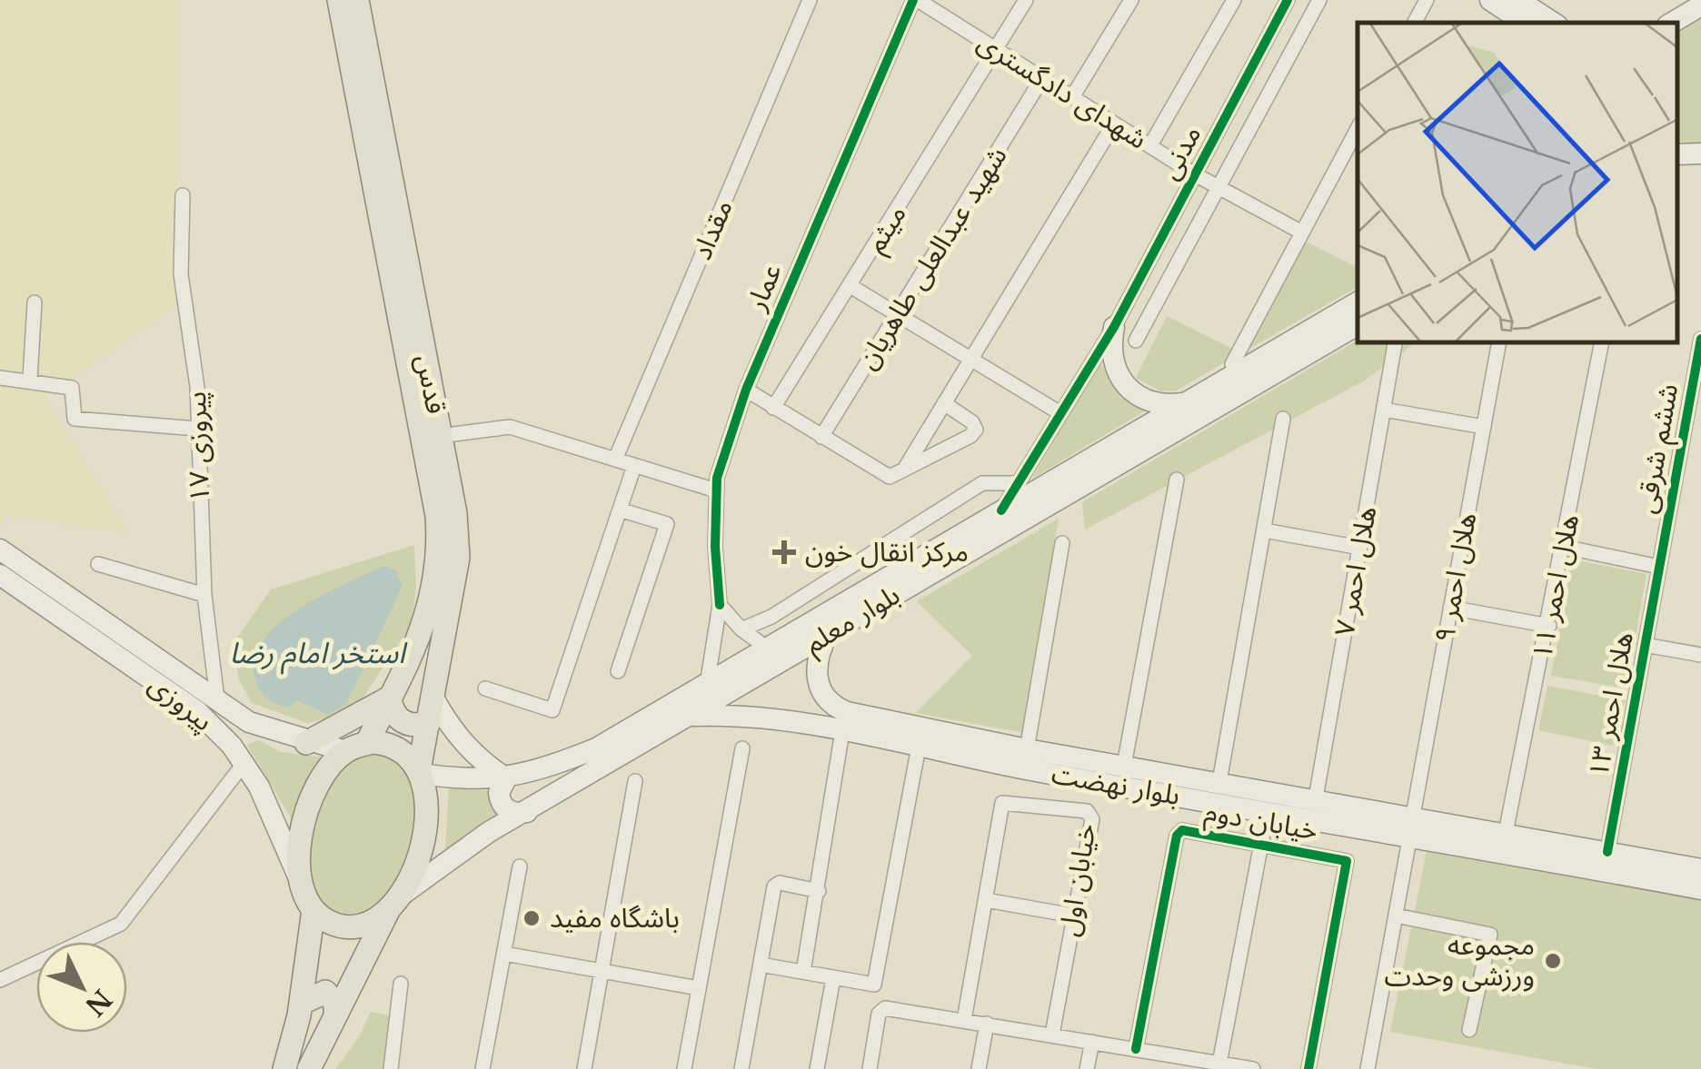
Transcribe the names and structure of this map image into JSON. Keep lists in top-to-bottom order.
{
  "streets": {
    "main road": [
      "قدس",
      "بلوار معلم",
      "پیروزی",
      "بلوار نهضت"
    ],
    "street": [
      "شهدای دادگستری",
      "مدنی",
      "میثم",
      "مقداد",
      "شهید عبدالعلی طاهریان",
      "عمار",
      "پیروزی ۱۷",
      "ششم شرقی",
      "هلال احمر ۷",
      "هلال احمر ۹",
      "هلال احمر ۱۱",
      "هلال احمر ۱۳",
      "خیابان دوم",
      "خیابان اول"
    ]
  },
  "crossings": [
    ["شهدای دادگستری", "مدنی"],
    ["شهدای دادگستری", "میثم"],
    ["شهدای دادگستری", "شهید عبدالعلی طاهریان"],
    ["شهدای دادگستری", "عمار"],
    ["مدنی", "بلوار معلم"],
    ["عمار", "بلوار معلم"],
    ["قدس", "بلوار معلم"],
    ["قدس", "پیروزی"],
    ["پیروزی ۱۷", "پیروزی"],
    ["ششم شرقی", "هلال احمر ۱۳"],
    ["هلال احمر ۷", "بلوار نهضت"],
    ["هلال احمر ۹", "بلوار نهضت"],
    ["هلال احمر ۱۱", "بلوار نهضت"],
    ["بلوار معلم", "پیروزی"],
    ["بلوار معلم", "بلوار نهضت"],
    ["هلال احمر ۱۳", "بلوار نهضت"]
  ],
  "water": ["استخر امام رضا"],
  "places": {
    "health": ["مرکز انقال خون"],
    "other": ["باشگاه مفید", "مجموعه ورزشی وحدت"]
  },
  "north": "bottom right"
}
